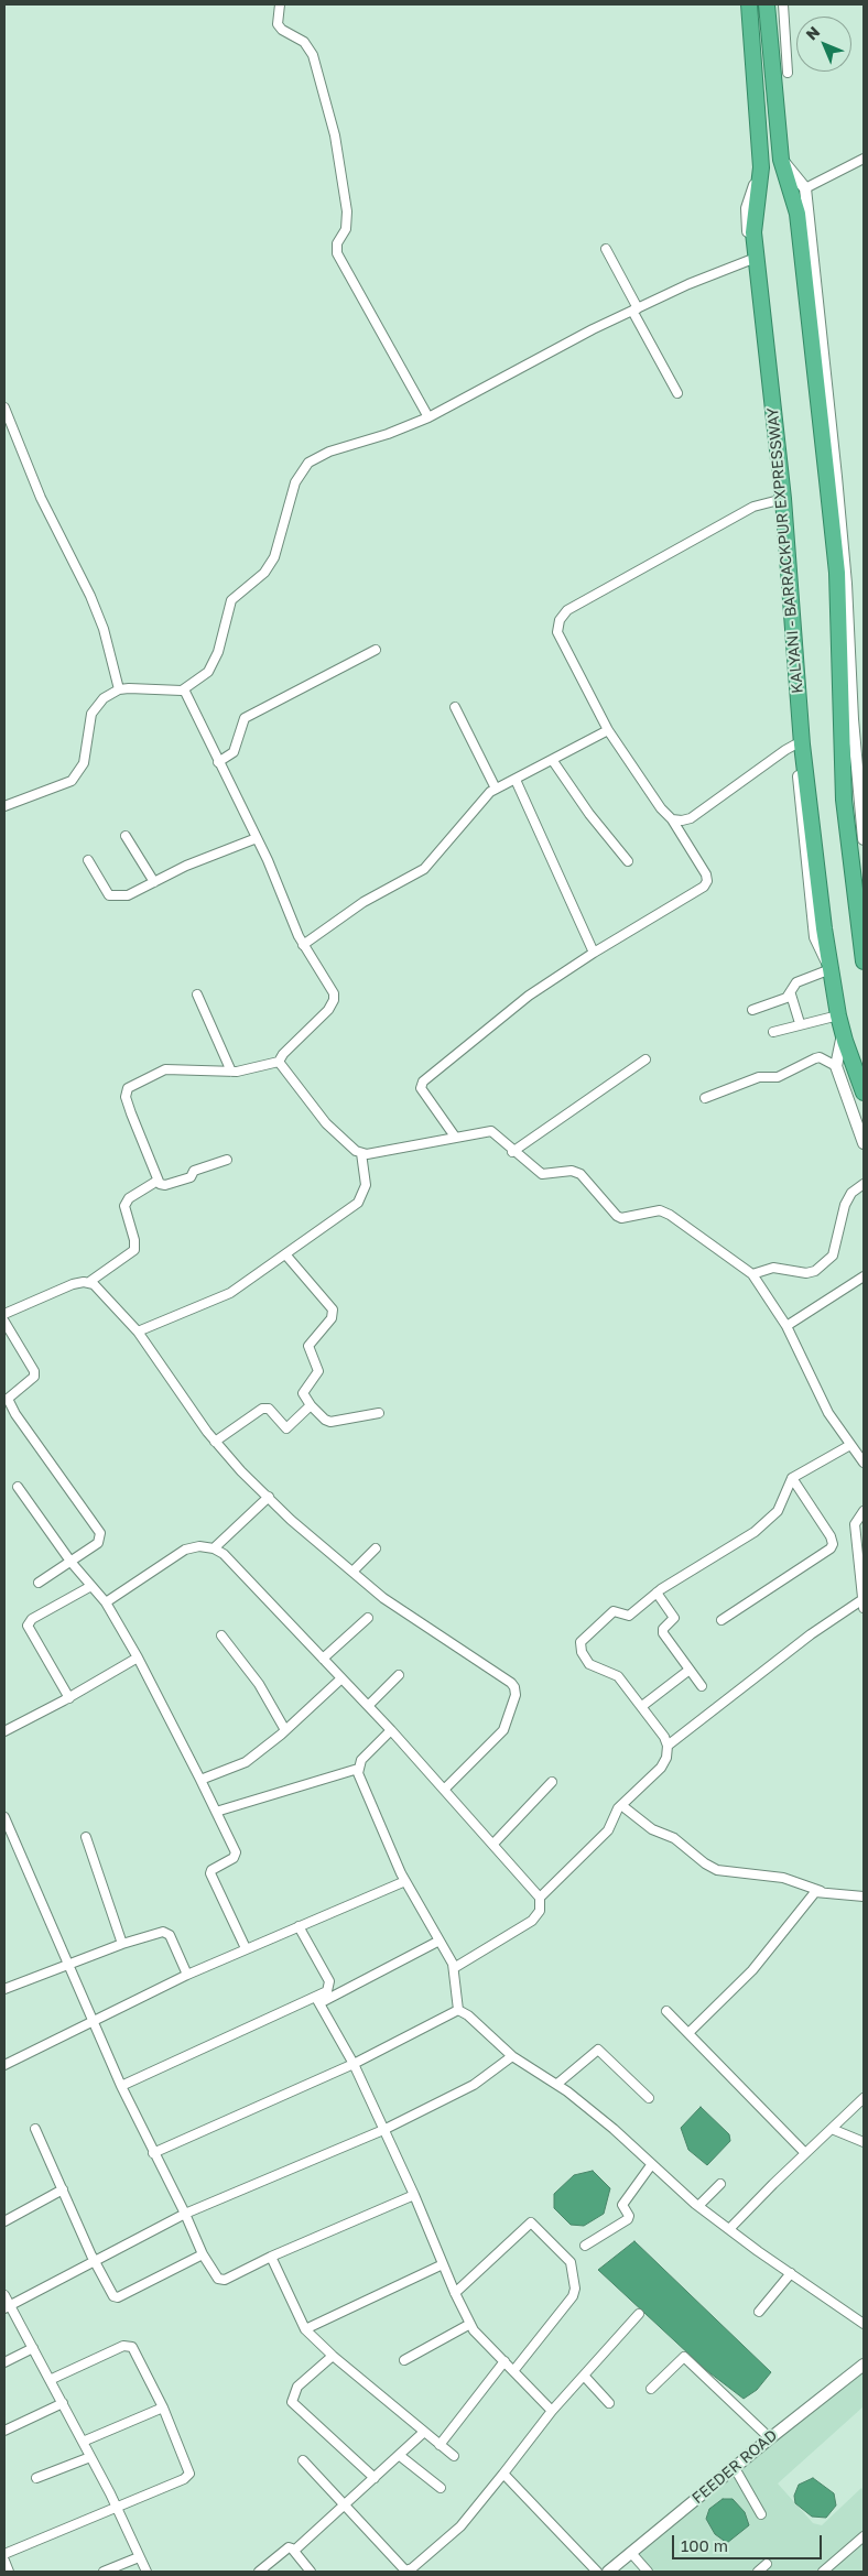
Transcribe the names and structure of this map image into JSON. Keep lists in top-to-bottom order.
{
  "streets": {
    "highway": ["KALYANI - BARRACKPUR EXPRESSWAY"],
    "street": ["FEEDER ROAD"]
  },
  "scale_bar": "100 m",
  "north": "top left"
}
